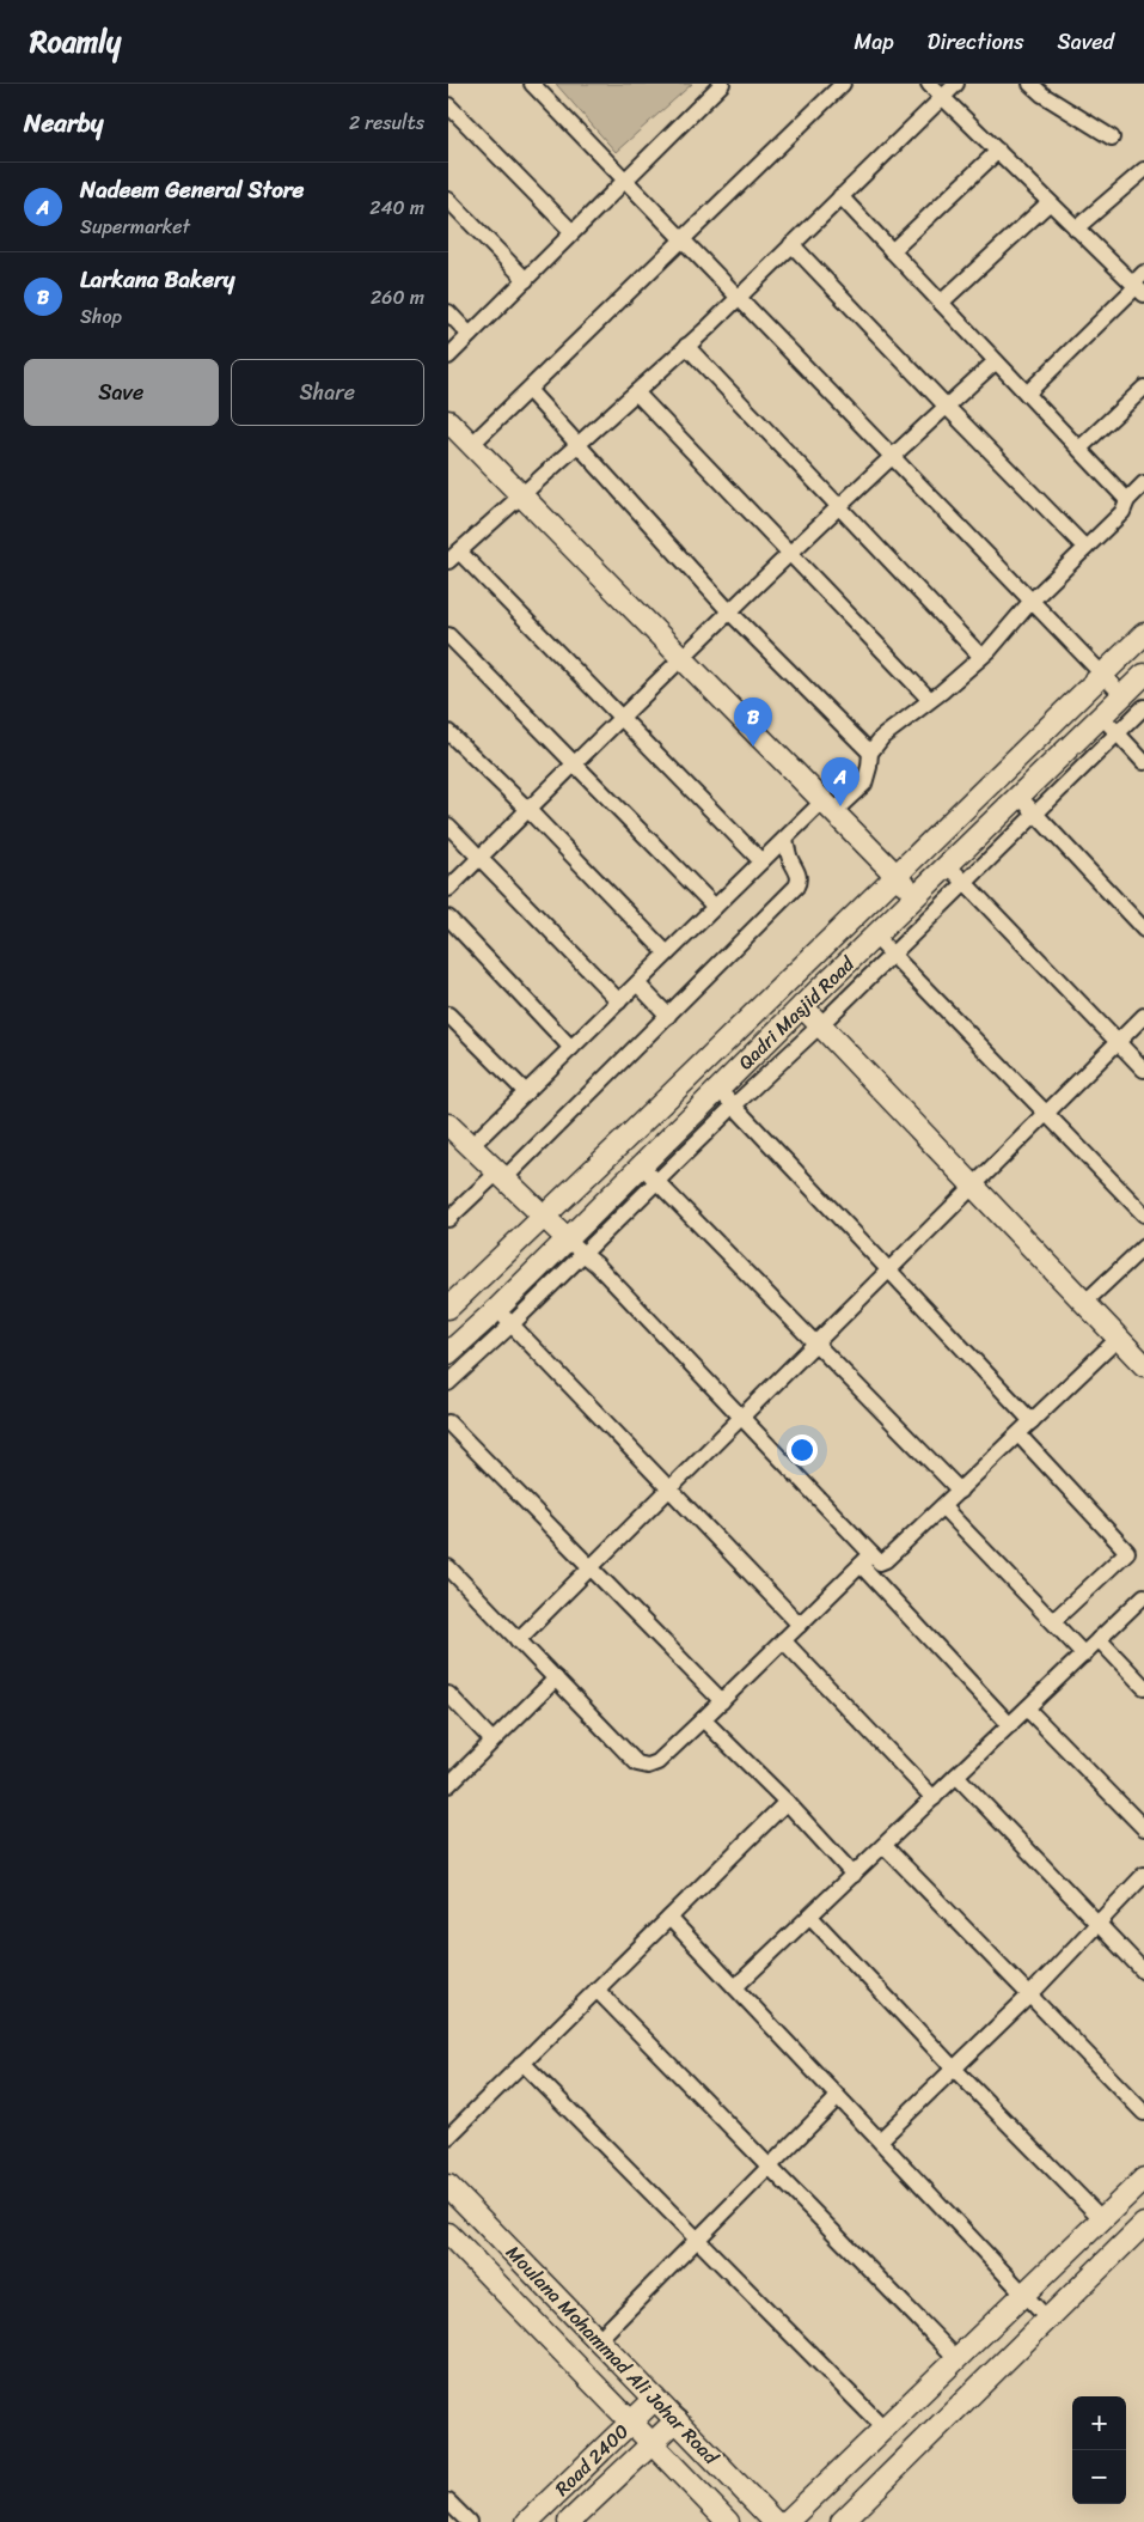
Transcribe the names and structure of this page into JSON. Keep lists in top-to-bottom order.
{
  "streets": {
    "street": ["Qadri Masjid Road", "Moulana Mohammad Ali Johar Road", "Road 2400"]
  },
  "crossings": [
    ["Moulana Mohammad Ali Johar Road", "Road 2400"]
  ],
  "page": {
    "header": "Roamly",
    "nav": ["Map", "Directions", "Saved"],
    "heading": ["Nearby", "2 results"],
    "list": [
      {
        "mark": "A",
        "name": "Nadeem General Store",
        "note": "Supermarket",
        "value": "240 m"
      },
      {
        "mark": "B",
        "name": "Larkana Bakery",
        "note": "Shop",
        "value": "260 m"
      }
    ],
    "buttons": ["Save", "Share"],
    "pins": ["B", "A"],
    "map_buttons": ["+", "−"]
  }
}
